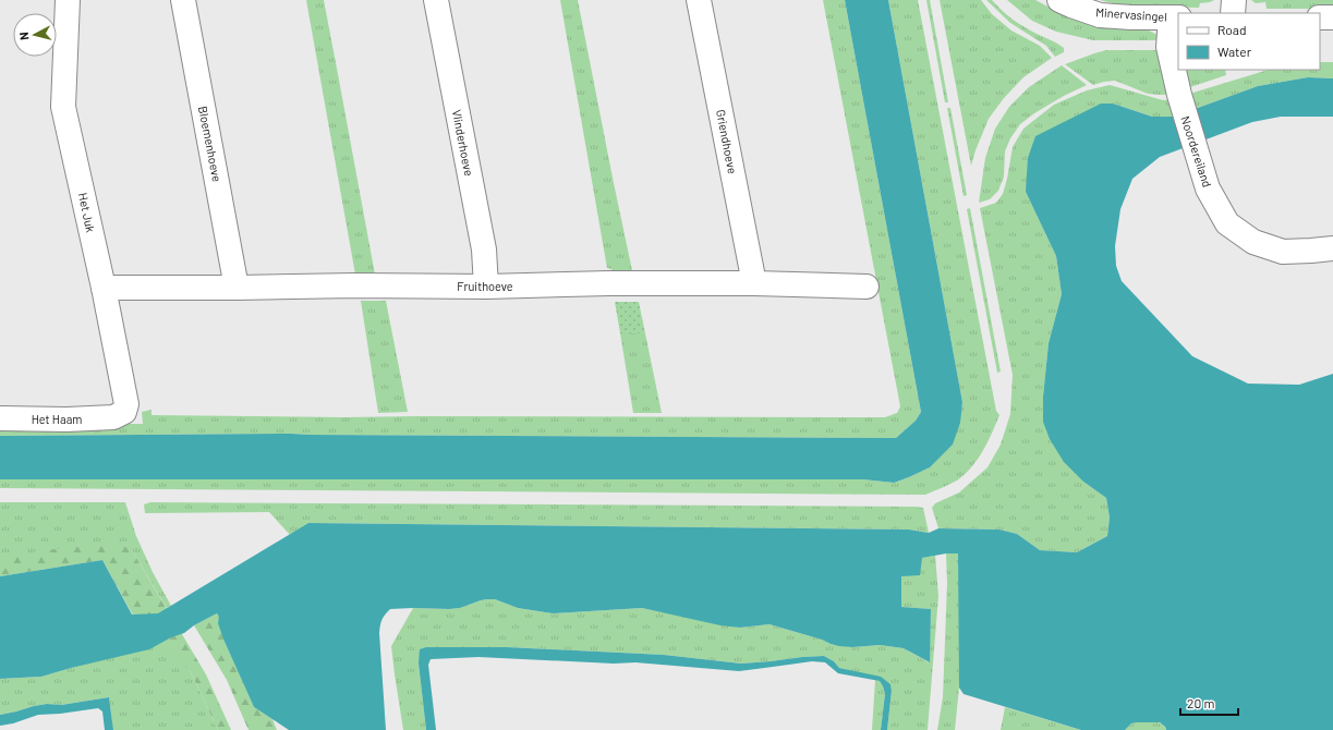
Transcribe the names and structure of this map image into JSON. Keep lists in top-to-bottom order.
{
  "streets": {
    "street": [
      "Minervasingel",
      "Griendhoeve",
      "Vlinderhoeve",
      "Bloemenhoeve",
      "Noordereiland",
      "Het Juk",
      "Fruithoeve",
      "Het Haam"
    ]
  },
  "crossings": [
    ["Minervasingel", "Noordereiland"],
    ["Griendhoeve", "Fruithoeve"],
    ["Vlinderhoeve", "Fruithoeve"],
    ["Bloemenhoeve", "Fruithoeve"],
    ["Het Juk", "Fruithoeve"],
    ["Het Juk", "Het Haam"]
  ],
  "legend": ["Road", "Water"],
  "scale_bar": "20 m",
  "north": "left"
}
